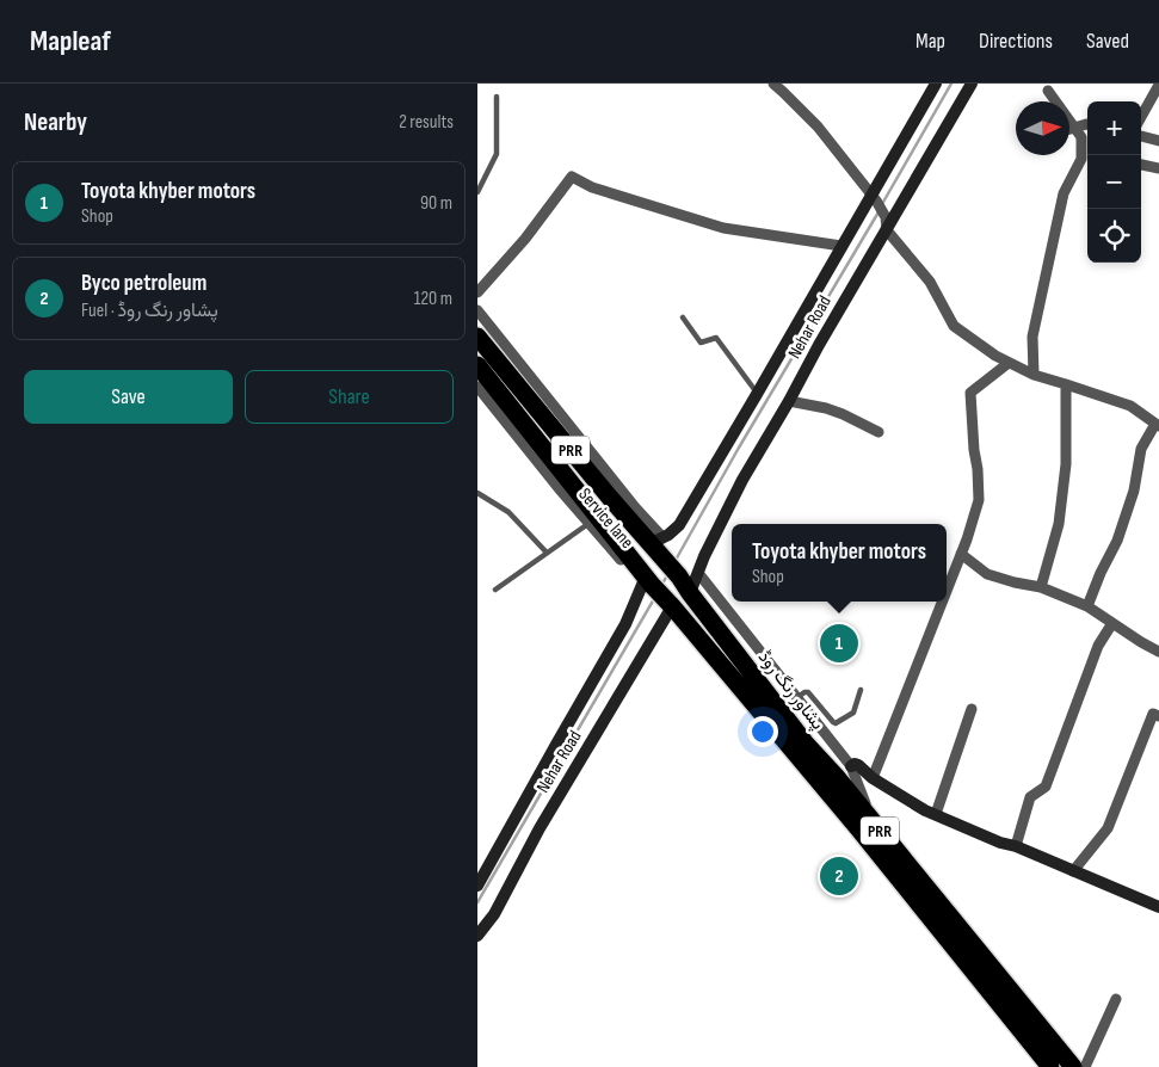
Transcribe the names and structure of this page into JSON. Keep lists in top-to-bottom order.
{
  "streets": {
    "highway": ["PRR", "پشاور رنگ روڈ"],
    "main road": ["Nehar Road"],
    "street": ["Service lane"]
  },
  "crossings": [
    ["Nehar Road", "پشاور رنگ روڈ"],
    ["Service lane", "پشاور رنگ روڈ"]
  ],
  "north": "right",
  "page": {
    "header": "Mapleaf",
    "nav": ["Map", "Directions", "Saved"],
    "heading": ["Nearby", "2 results"],
    "map_buttons": ["+", "−"],
    "list": [
      {
        "mark": "1",
        "name": "Toyota khyber motors",
        "note": "Shop",
        "value": "90 m"
      },
      {
        "mark": "2",
        "name": "Byco petroleum",
        "note": "Fuel · پشاور رنگ روڈ",
        "value": "120 m"
      }
    ],
    "buttons": ["Save", "Share"],
    "popup": ["Toyota khyber motors", "Shop"],
    "pins": ["1", "2"]
  }
}
